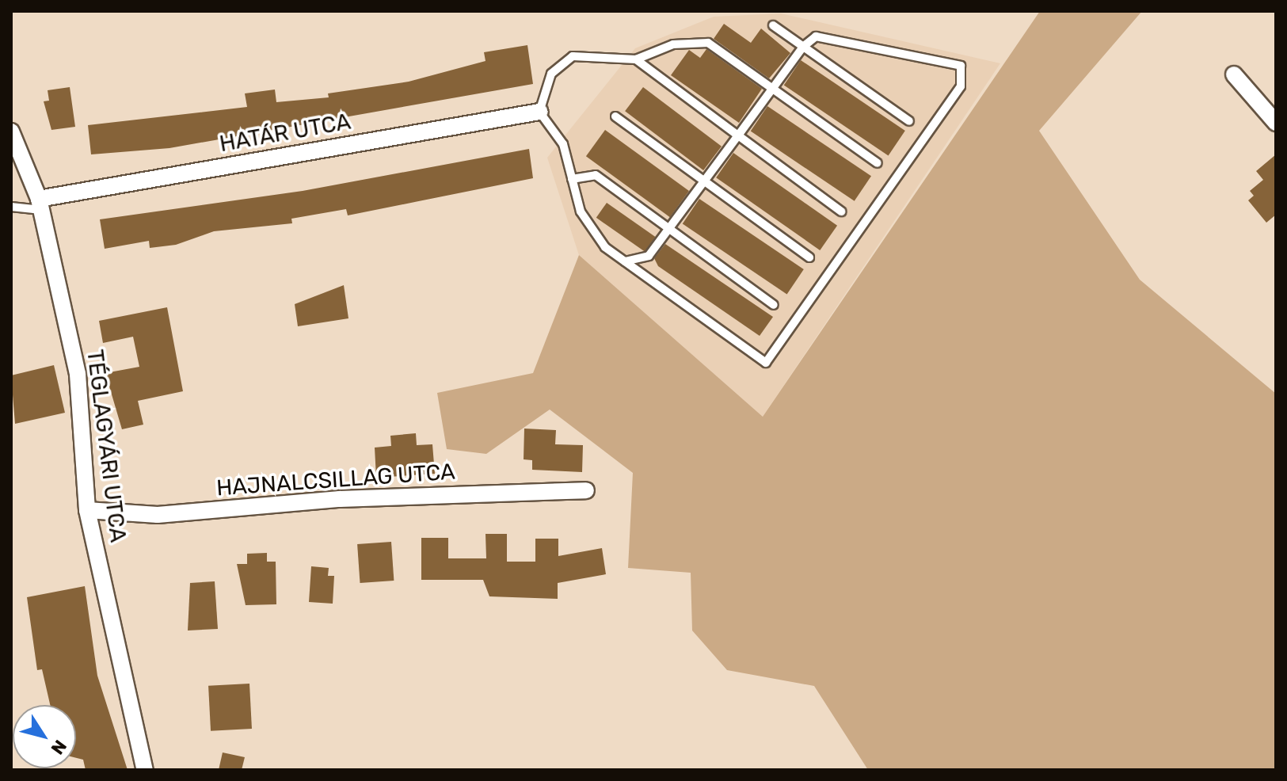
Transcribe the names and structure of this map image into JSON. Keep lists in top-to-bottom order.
{
  "streets": {
    "street": ["HATÁR UTCA", "TÉGLAGYÁRI UTCA", "HAJNALCSILLAG UTCA"]
  },
  "crossings": [
    ["HATÁR UTCA", "TÉGLAGYÁRI UTCA"],
    ["TÉGLAGYÁRI UTCA", "HAJNALCSILLAG UTCA"]
  ],
  "north": "bottom right"
}
